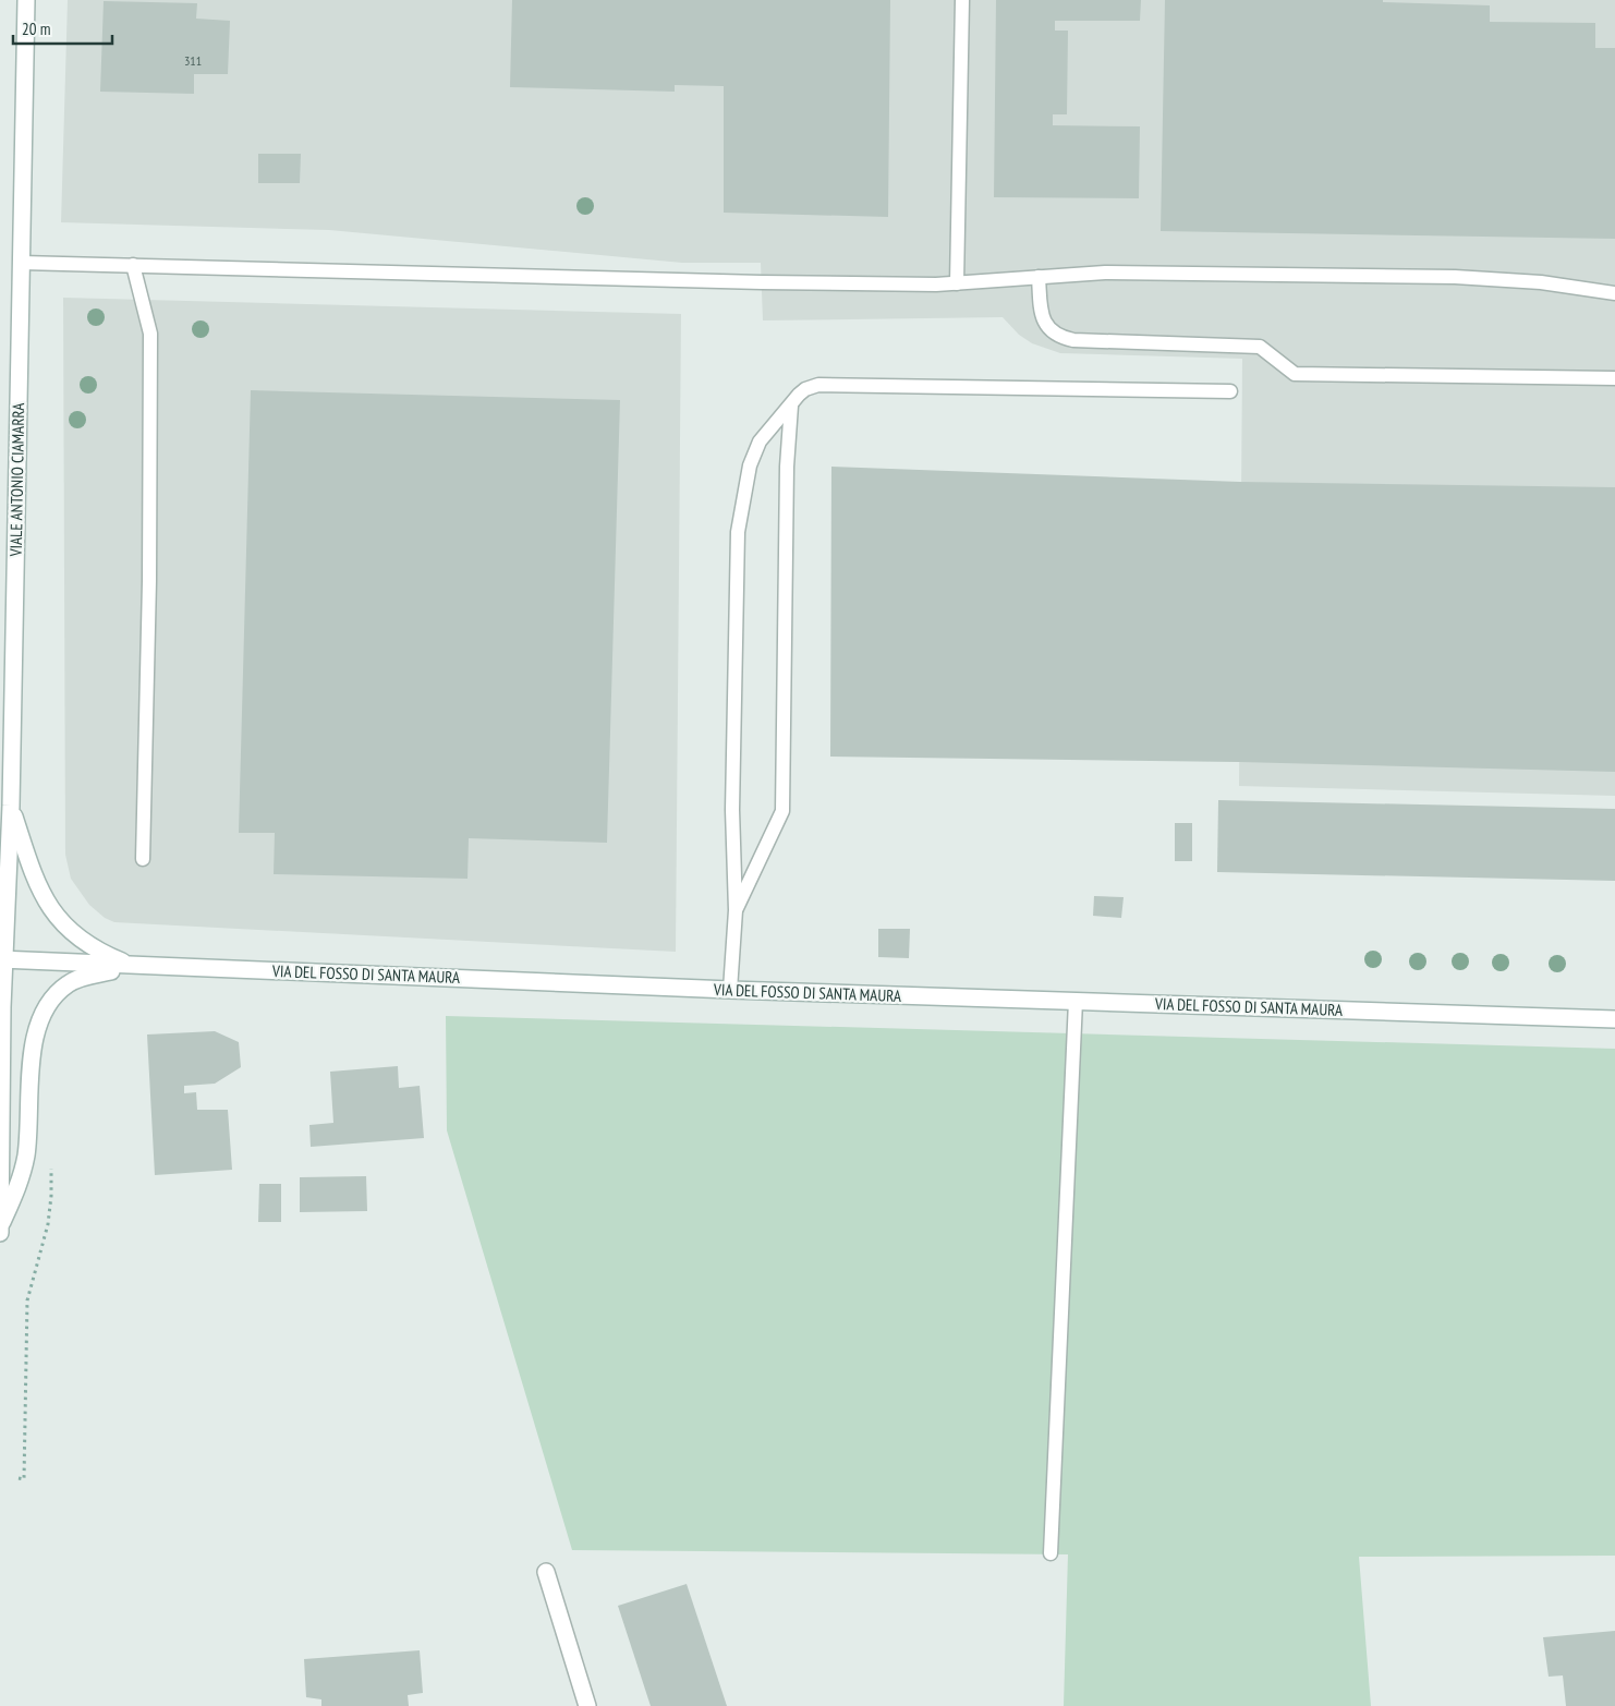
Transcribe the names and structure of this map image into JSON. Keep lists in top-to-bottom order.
{
  "streets": {
    "street": ["VIALE ANTONIO CIAMARRA", "VIA DEL FOSSO DI SANTA MAURA"]
  },
  "crossings": [
    ["VIALE ANTONIO CIAMARRA", "VIA DEL FOSSO DI SANTA MAURA"]
  ],
  "house_numbers": ["311"],
  "scale_bar": "20 m"
}
